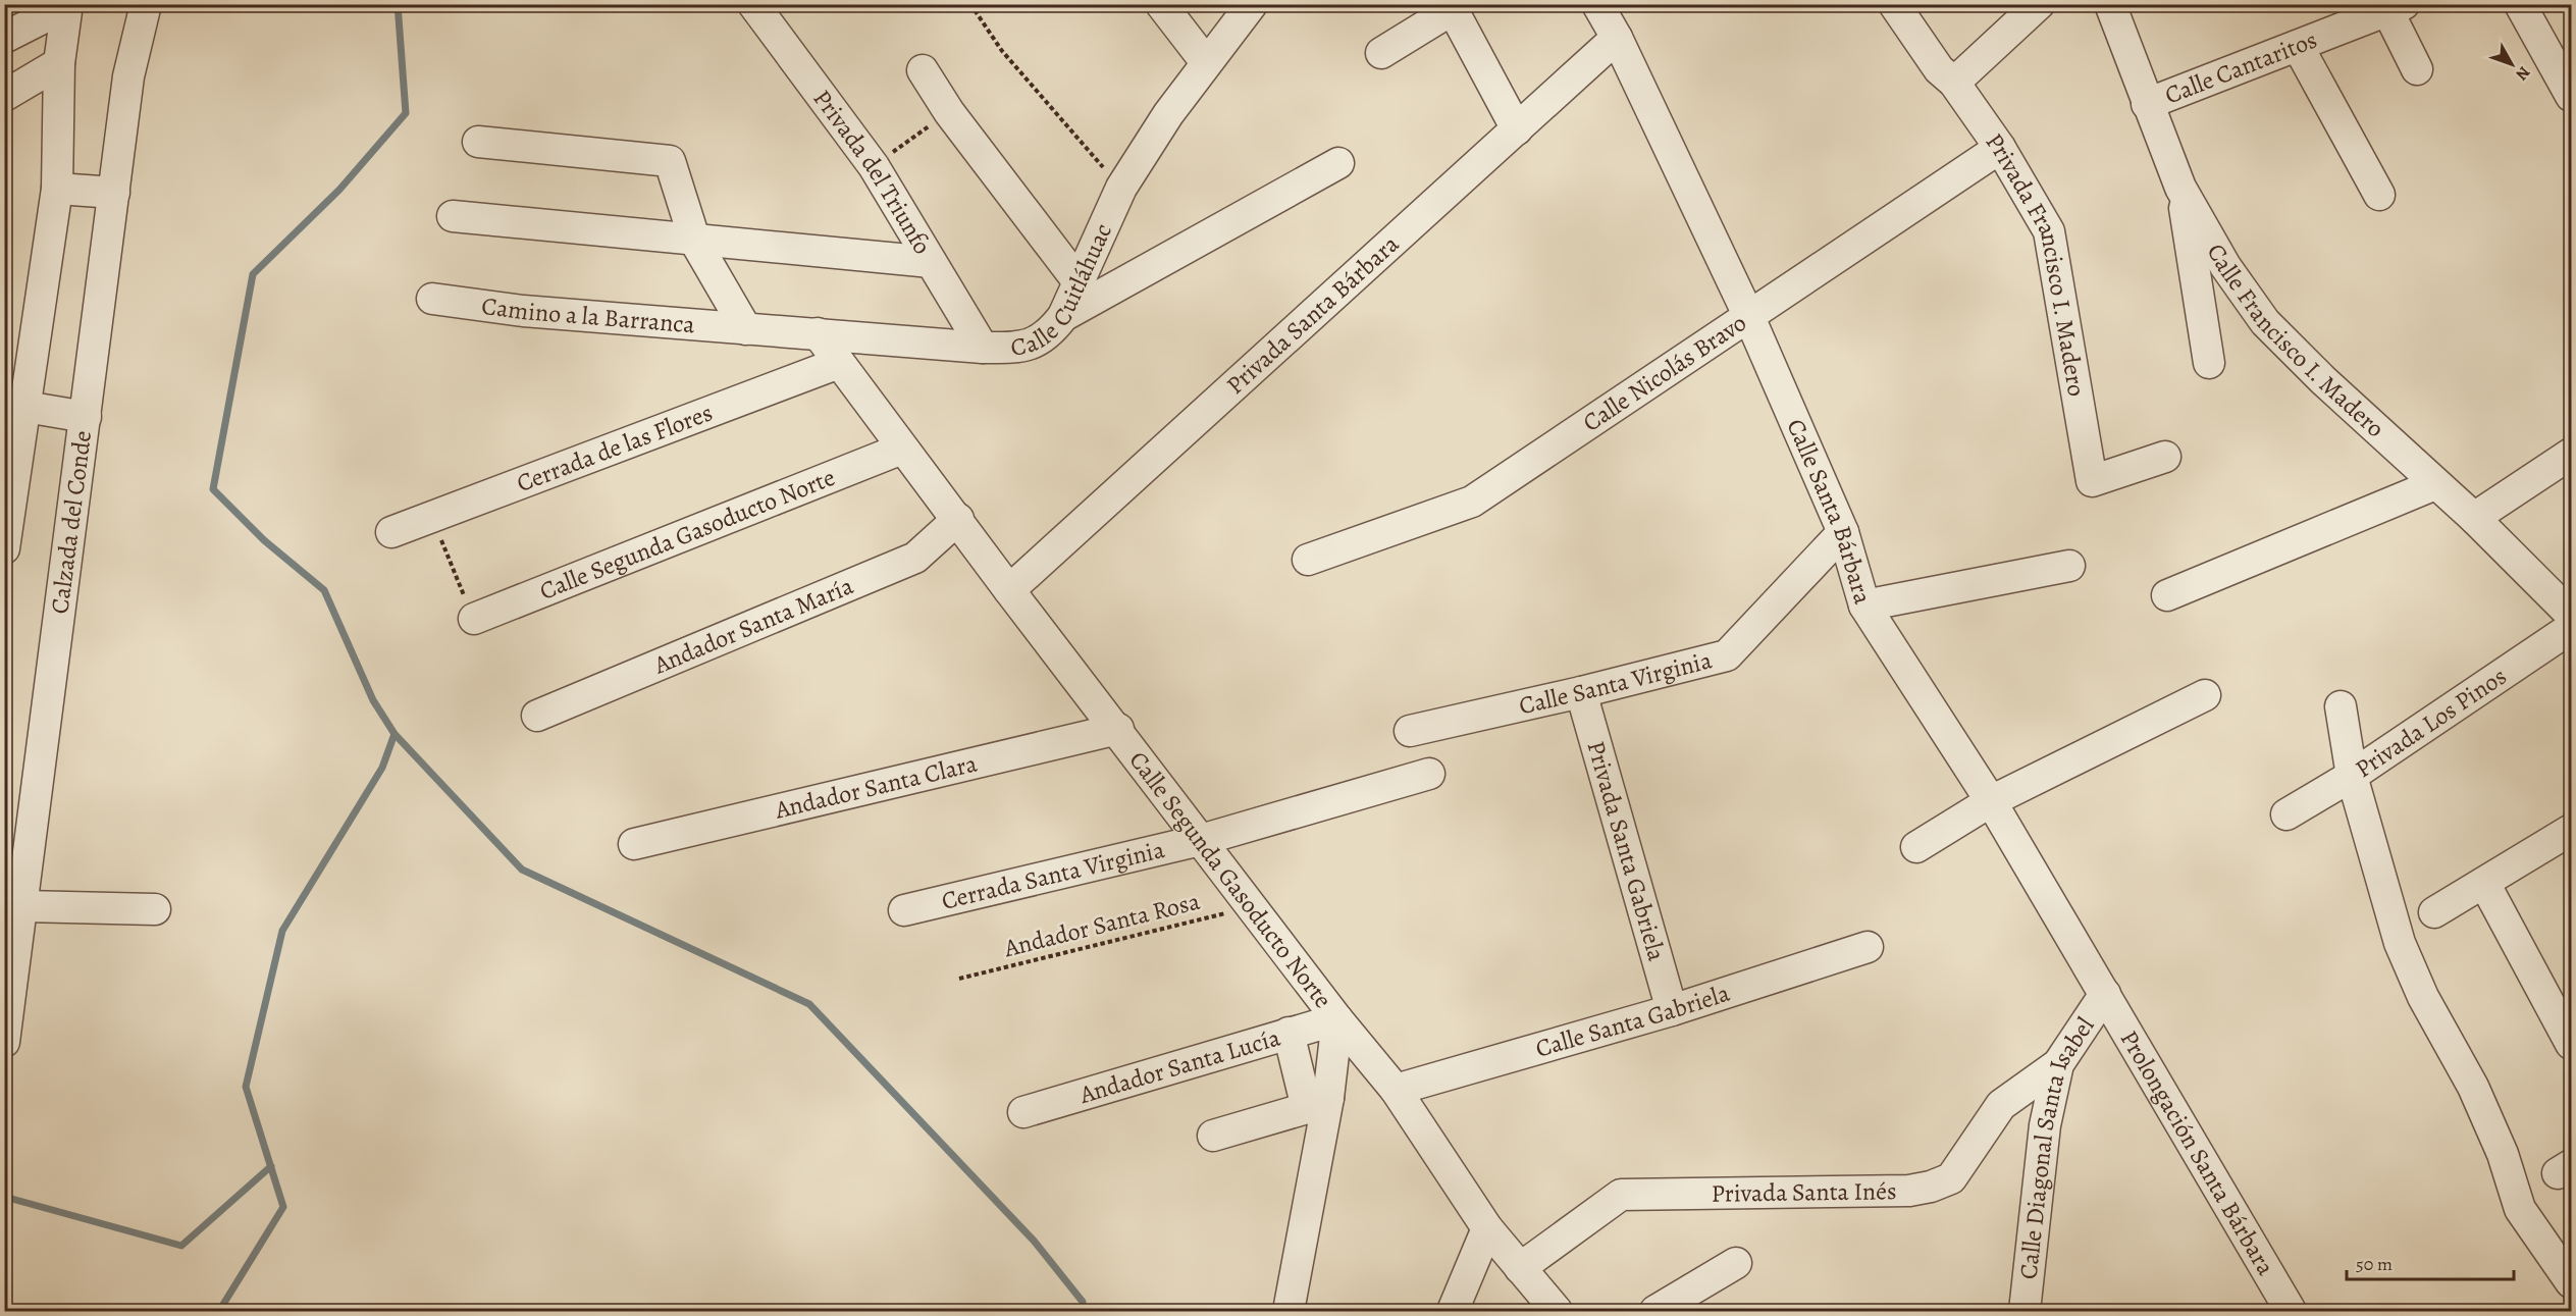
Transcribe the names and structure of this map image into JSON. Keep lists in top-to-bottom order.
{
  "streets": {
    "street": [
      "Calle Cantaritos",
      "Privada del Triunfo",
      "Privada Francisco I. Madero",
      "Calle Cuitláhuac",
      "Privada Santa Bárbara",
      "Camino a la Barranca",
      "Calle Francisco I. Madero",
      "Calle Nicolás Bravo",
      "Cerrada de las Flores",
      "Calle Santa Bárbara",
      "Calzada del Conde",
      "Calle Segunda Gasoducto Norte",
      "Andador Santa María",
      "Calle Santa Virginia",
      "Privada Los Pinos",
      "Andador Santa Clara",
      "Privada Santa Gabriela",
      "Cerrada Santa Virginia",
      "Calle Santa Gabriela",
      "Andador Santa Lucía",
      "Calle Diagonal Santa Isabel",
      "Prolongación Santa Bárbara",
      "Privada Santa Inés"
    ],
    "path": ["Andador Santa Rosa"]
  },
  "crossings": [
    ["Calle Cantaritos", "Calle Francisco I. Madero"],
    ["Privada del Triunfo", "Calle Cuitláhuac"],
    ["Privada Francisco I. Madero", "Calle Nicolás Bravo"],
    ["Calle Cuitláhuac", "Camino a la Barranca"],
    ["Calle Cuitláhuac", "Calle Segunda Gasoducto Norte"],
    ["Privada Santa Bárbara", "Calle Santa Bárbara"],
    ["Privada Santa Bárbara", "Calle Segunda Gasoducto Norte"],
    ["Calle Nicolás Bravo", "Calle Santa Bárbara"],
    ["Cerrada de las Flores", "Calle Segunda Gasoducto Norte"],
    ["Calle Santa Bárbara", "Calle Santa Virginia"],
    ["Calle Santa Bárbara", "Calle Diagonal Santa Isabel"],
    ["Calle Santa Bárbara", "Prolongación Santa Bárbara"],
    ["Calle Segunda Gasoducto Norte", "Andador Santa María"],
    ["Calle Segunda Gasoducto Norte", "Andador Santa Clara"],
    ["Calle Segunda Gasoducto Norte", "Cerrada Santa Virginia"],
    ["Calle Segunda Gasoducto Norte", "Andador Santa Rosa"],
    ["Calle Segunda Gasoducto Norte", "Calle Santa Gabriela"],
    ["Calle Segunda Gasoducto Norte", "Andador Santa Lucía"],
    ["Calle Segunda Gasoducto Norte", "Privada Santa Inés"],
    ["Calle Santa Virginia", "Privada Santa Gabriela"],
    ["Privada Santa Gabriela", "Calle Santa Gabriela"],
    ["Calle Diagonal Santa Isabel", "Prolongación Santa Bárbara"],
    ["Calle Diagonal Santa Isabel", "Privada Santa Inés"]
  ],
  "scale_bar": "50 m",
  "north": "bottom right"
}
